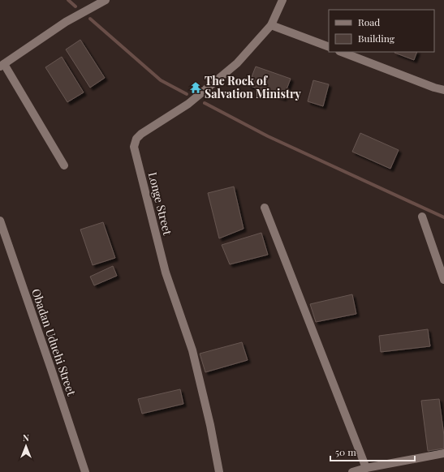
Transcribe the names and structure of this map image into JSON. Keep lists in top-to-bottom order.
{
  "streets": {
    "street": ["Longe Street", "Obadan Uduehi Street"]
  },
  "places": {
    "temple": ["The Rock of Salvation Ministry"]
  },
  "legend": ["Road", "Building"],
  "scale_bar": "50 m",
  "north": "top"
}
